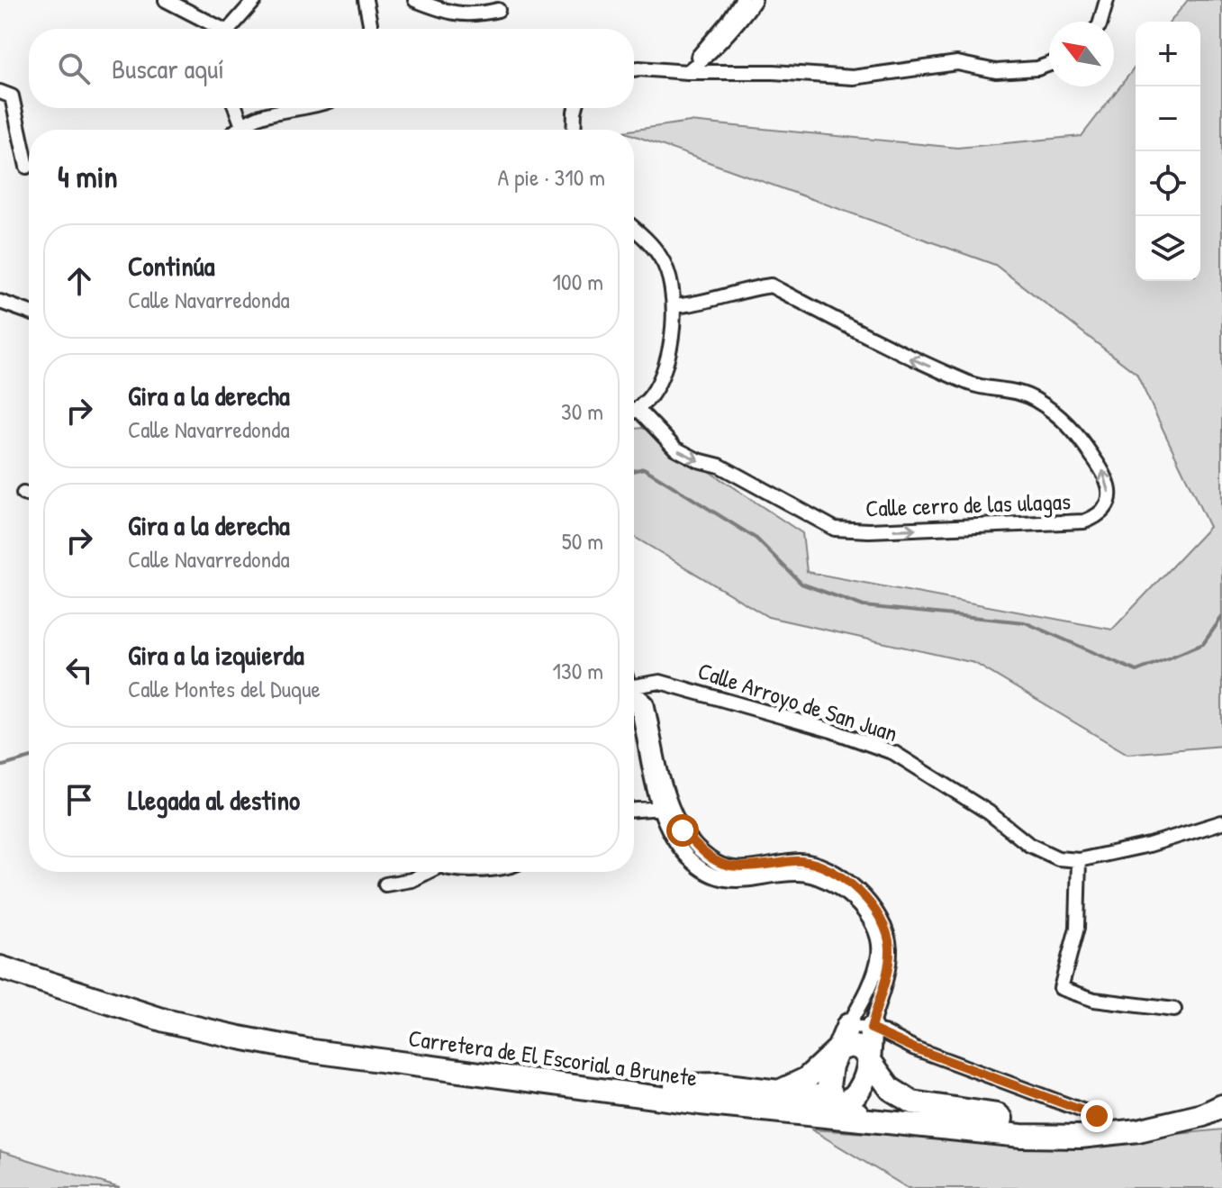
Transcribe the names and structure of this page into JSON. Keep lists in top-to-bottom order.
{
  "streets": {
    "highway": ["Carretera de El Escorial a Brunete"],
    "street": ["Calle cerro de las ulagas", "Calle Arroyo de San Juan"]
  },
  "north": "top left",
  "page": {
    "map_buttons": ["+", "−"],
    "search": "Buscar aquí",
    "heading": ["4 min", "A pie · 310 m"],
    "list": [
      ["Continúa", "Calle Navarredonda", "100 m"],
      ["Gira a la derecha", "Calle Navarredonda", "30 m"],
      ["Gira a la derecha", "Calle Navarredonda", "50 m"],
      ["Gira a la izquierda", "Calle Montes del Duque", "130 m"],
      "Llegada al destino"
    ]
  }
}
